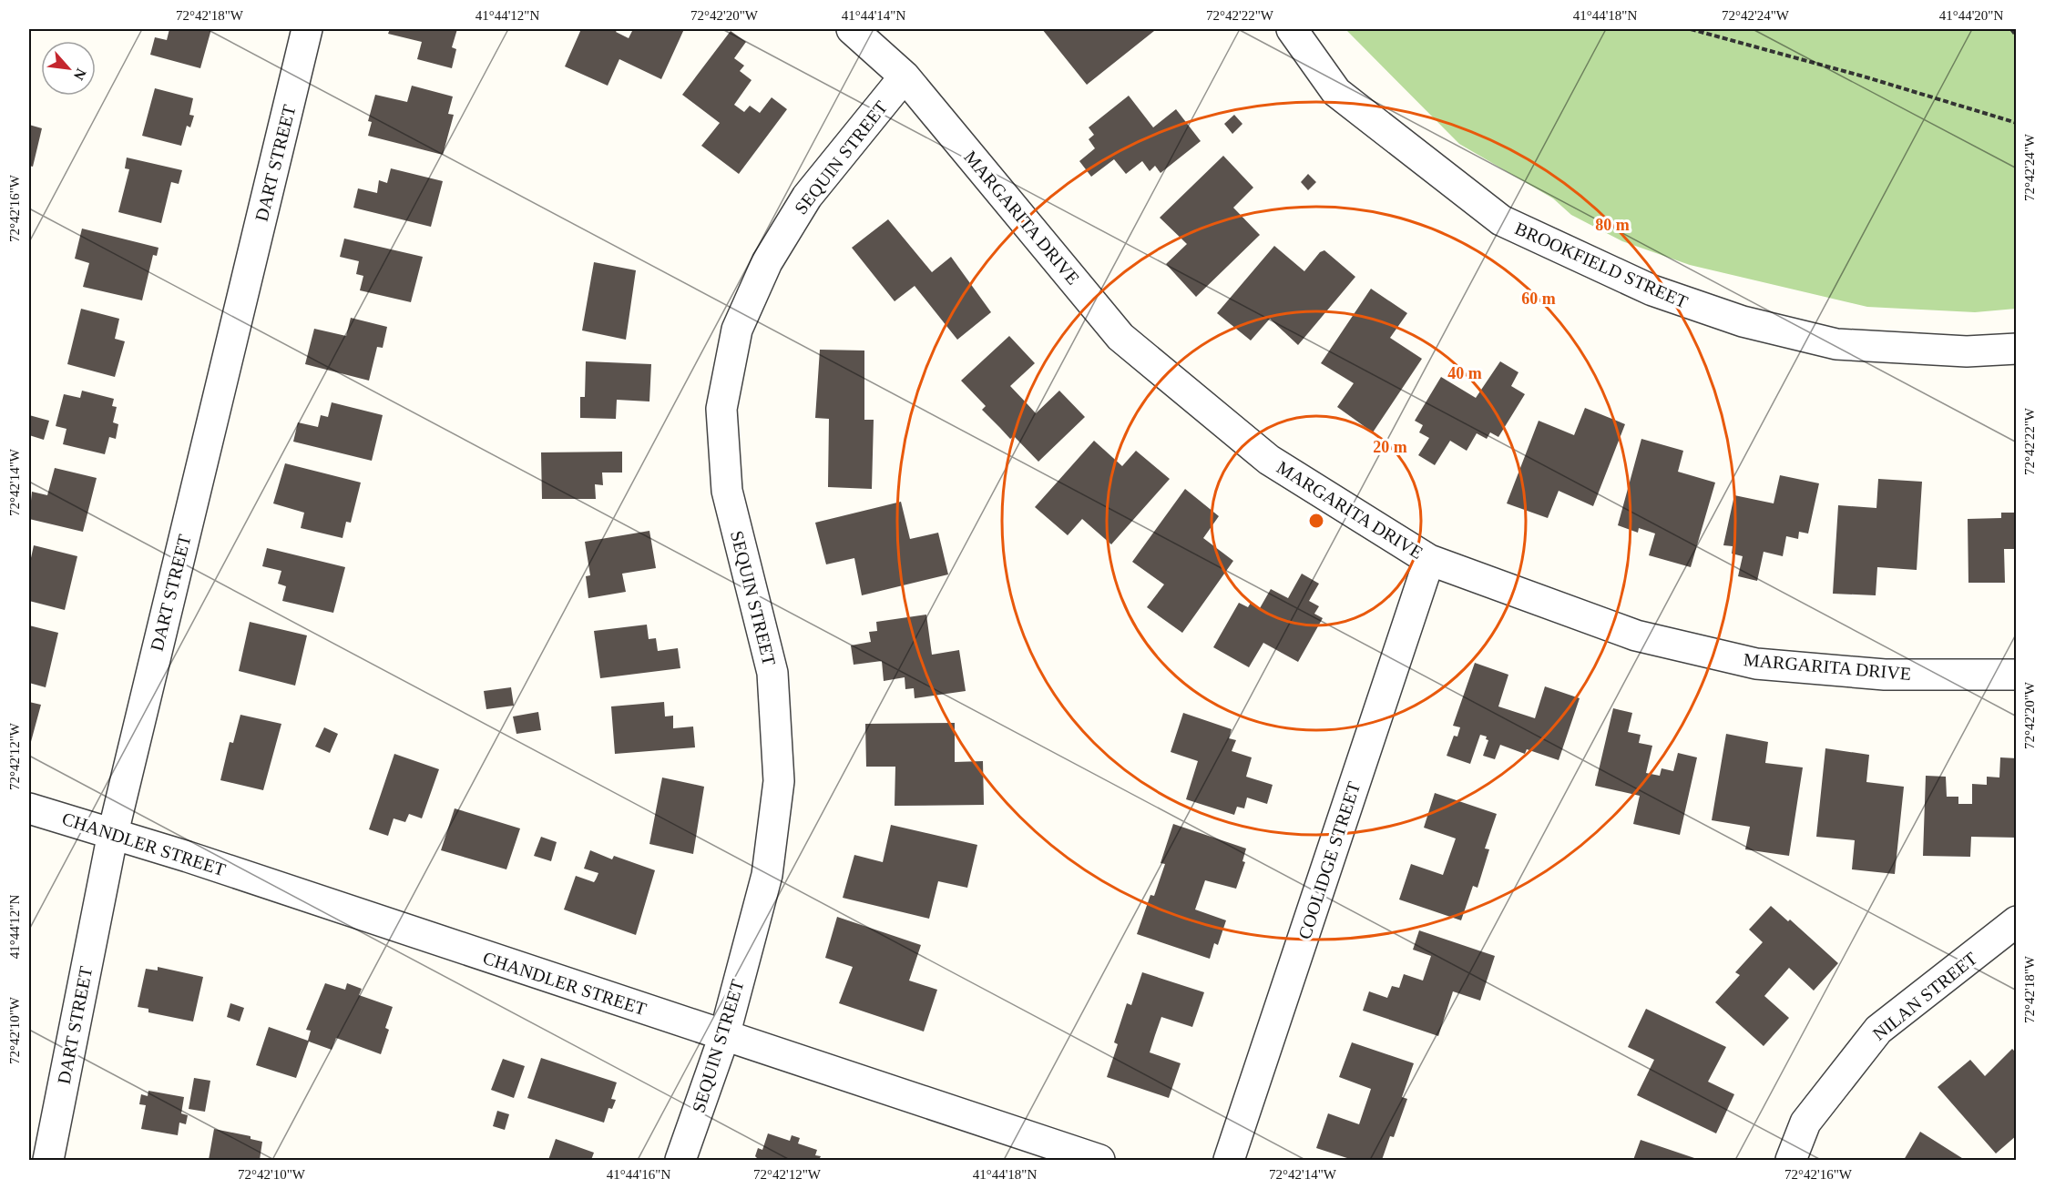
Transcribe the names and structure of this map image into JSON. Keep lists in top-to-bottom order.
{
  "streets": {
    "street": [
      "SEQUIN STREET",
      "DART STREET",
      "MARGARITA DRIVE",
      "BROOKFIELD STREET",
      "CHANDLER STREET",
      "COOLIDGE STREET",
      "NILAN STREET"
    ]
  },
  "crossings": [
    ["SEQUIN STREET", "MARGARITA DRIVE"],
    ["SEQUIN STREET", "CHANDLER STREET"],
    ["DART STREET", "CHANDLER STREET"],
    ["MARGARITA DRIVE", "COOLIDGE STREET"]
  ],
  "north": "bottom right",
  "coordinates": [
    "72°42'18\"W",
    "41°44'12\"N",
    "72°42'20\"W",
    "41°44'14\"N",
    "72°42'22\"W",
    "41°44'18\"N",
    "72°42'24\"W",
    "41°44'20\"N",
    "72°42'16\"W",
    "72°42'14\"W",
    "72°42'12\"W",
    "72°42'10\"W",
    "41°44'16\"N"
  ],
  "rings": [
    "80 m",
    "60 m",
    "40 m",
    "20 m"
  ]
}
